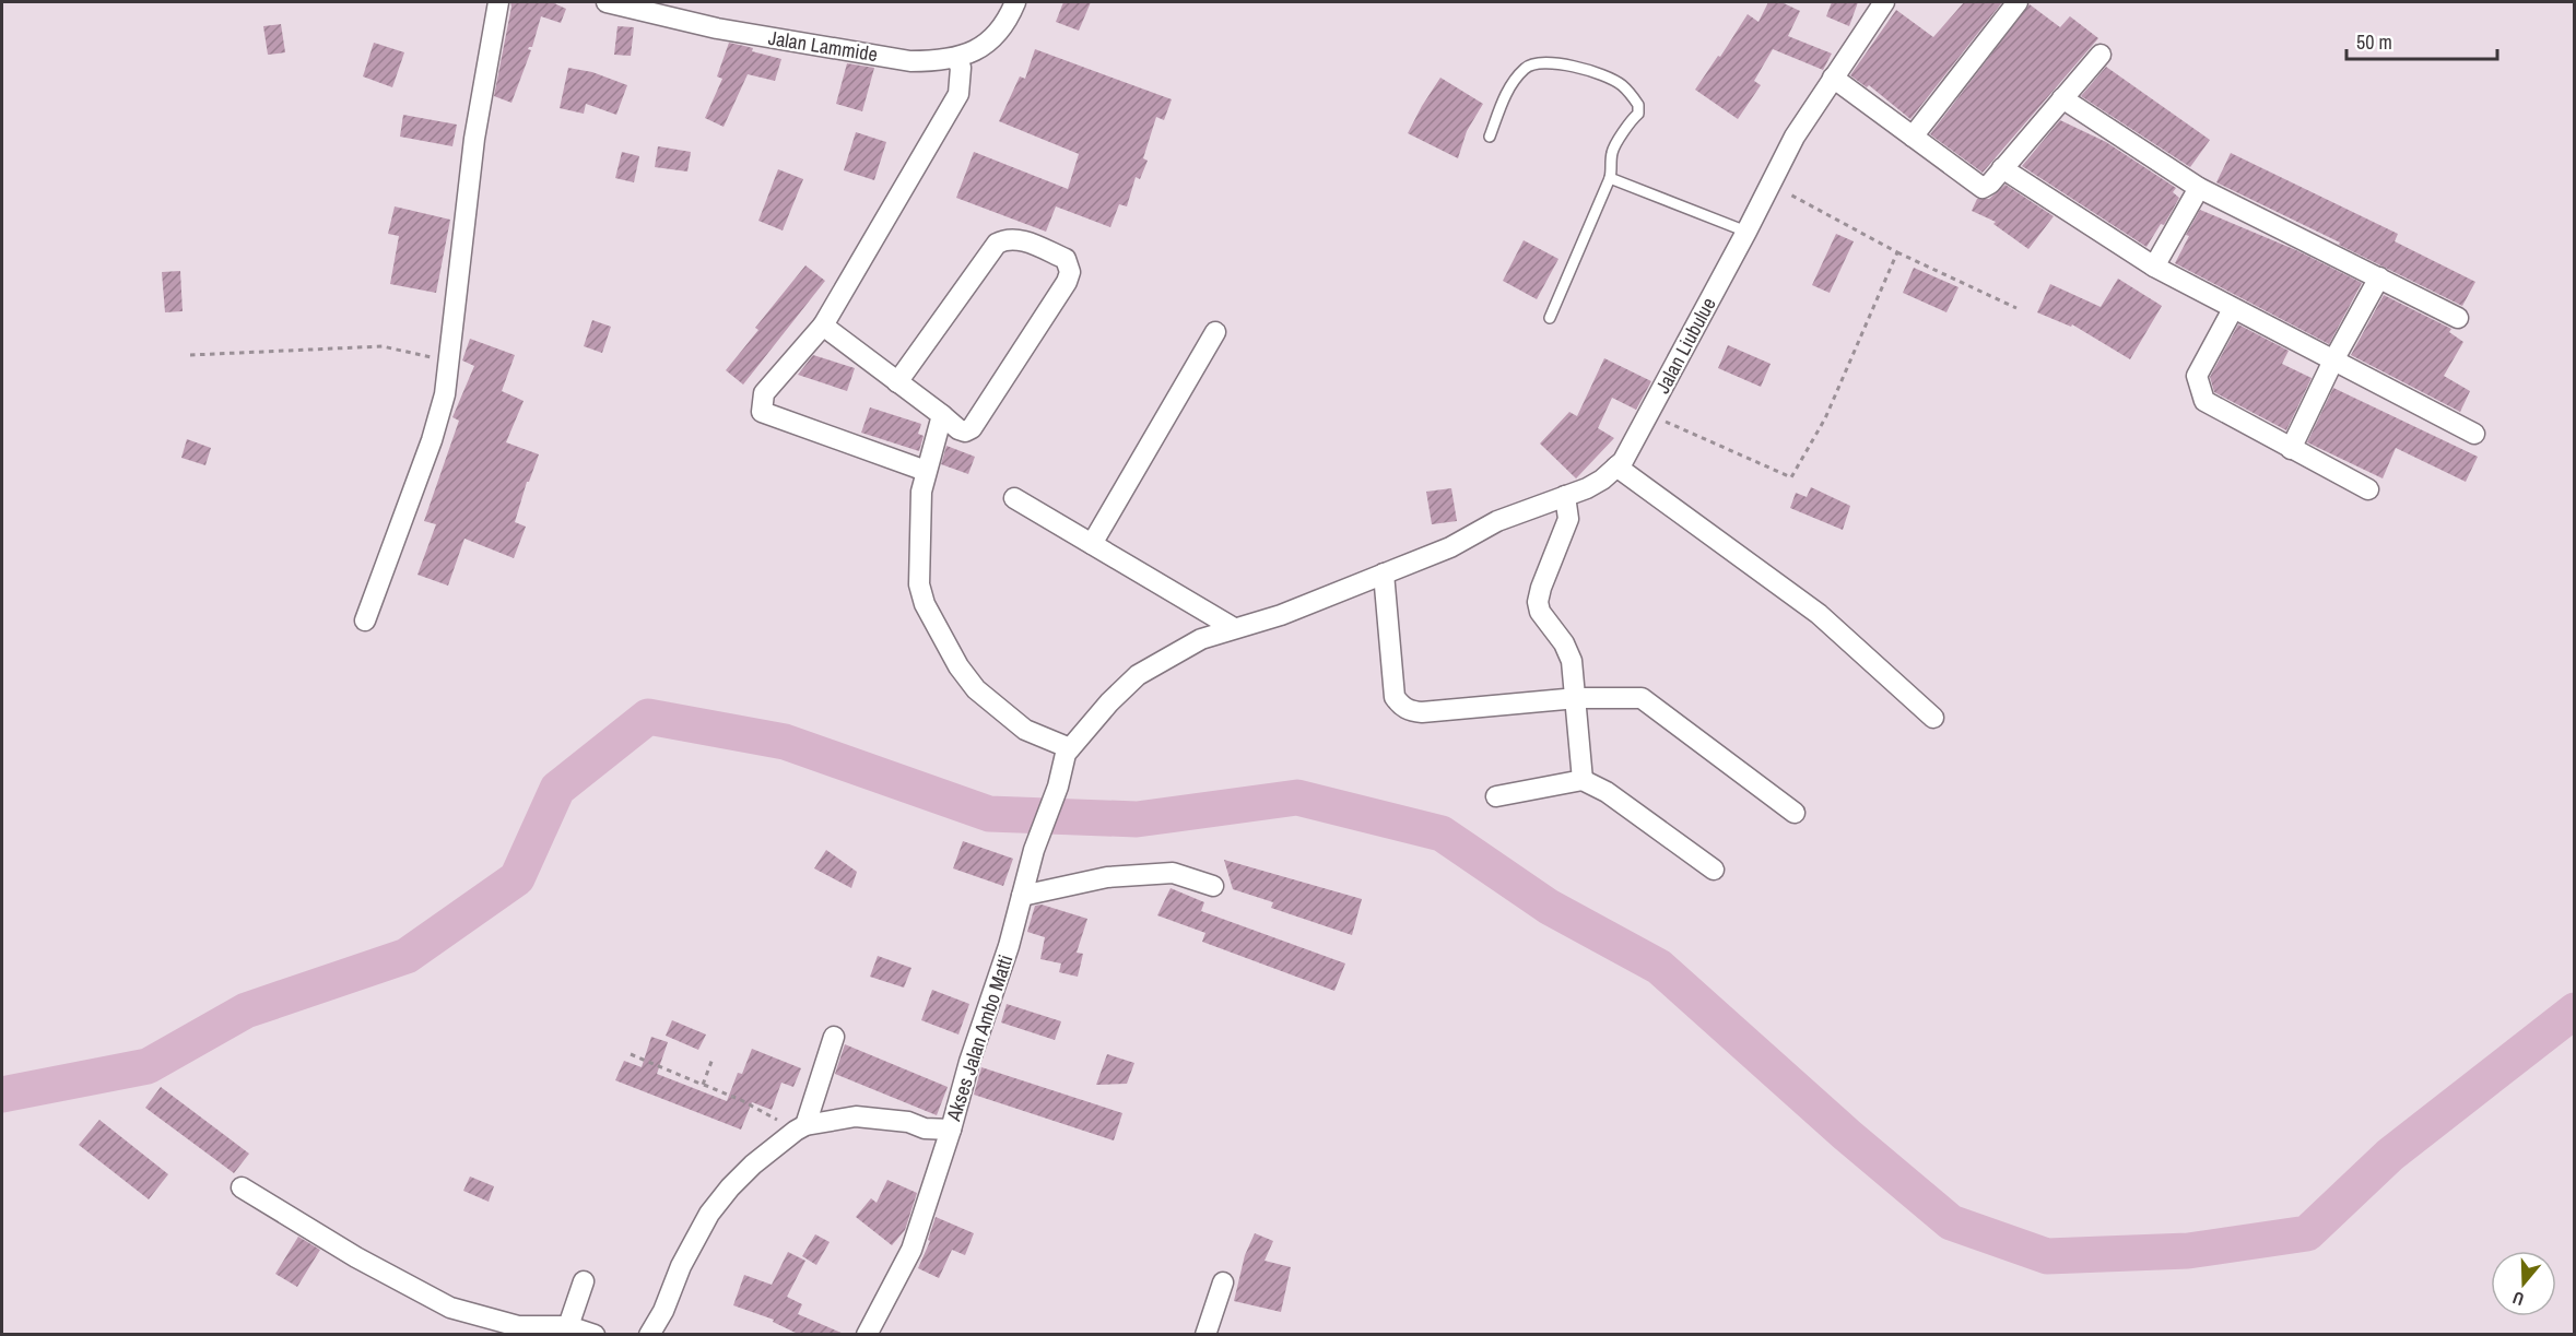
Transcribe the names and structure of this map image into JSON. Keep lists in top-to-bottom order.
{
  "streets": {
    "street": ["Jalan Lammide", "Jalan Liubulue", "Akses Jalan Ambo Matti"]
  },
  "crossings": [
    ["Jalan Liubulue", "Akses Jalan Ambo Matti"]
  ],
  "scale_bar": "50 m",
  "north": "bottom"
}
